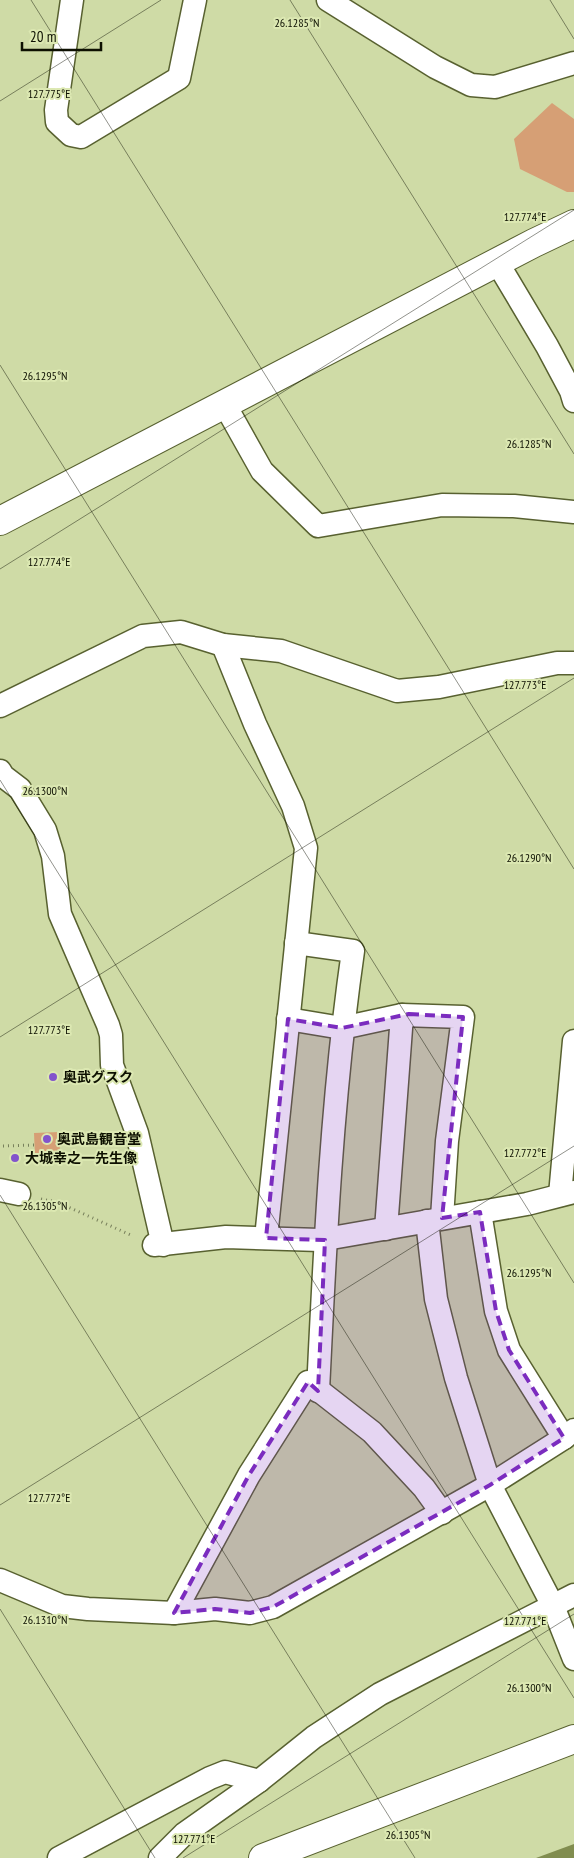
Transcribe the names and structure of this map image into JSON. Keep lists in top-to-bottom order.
{
  "places": ["奥武グスク", "奥武島観音堂", "大城幸之一先生像"],
  "scale_bar": "20 m",
  "coordinates": [
    "26.1285°N",
    "127.775°E",
    "127.774°E",
    "26.1295°N",
    "127.773°E",
    "26.1300°N",
    "26.1290°N",
    "127.772°E",
    "26.1305°N",
    "26.1310°N",
    "127.771°E"
  ]
}
